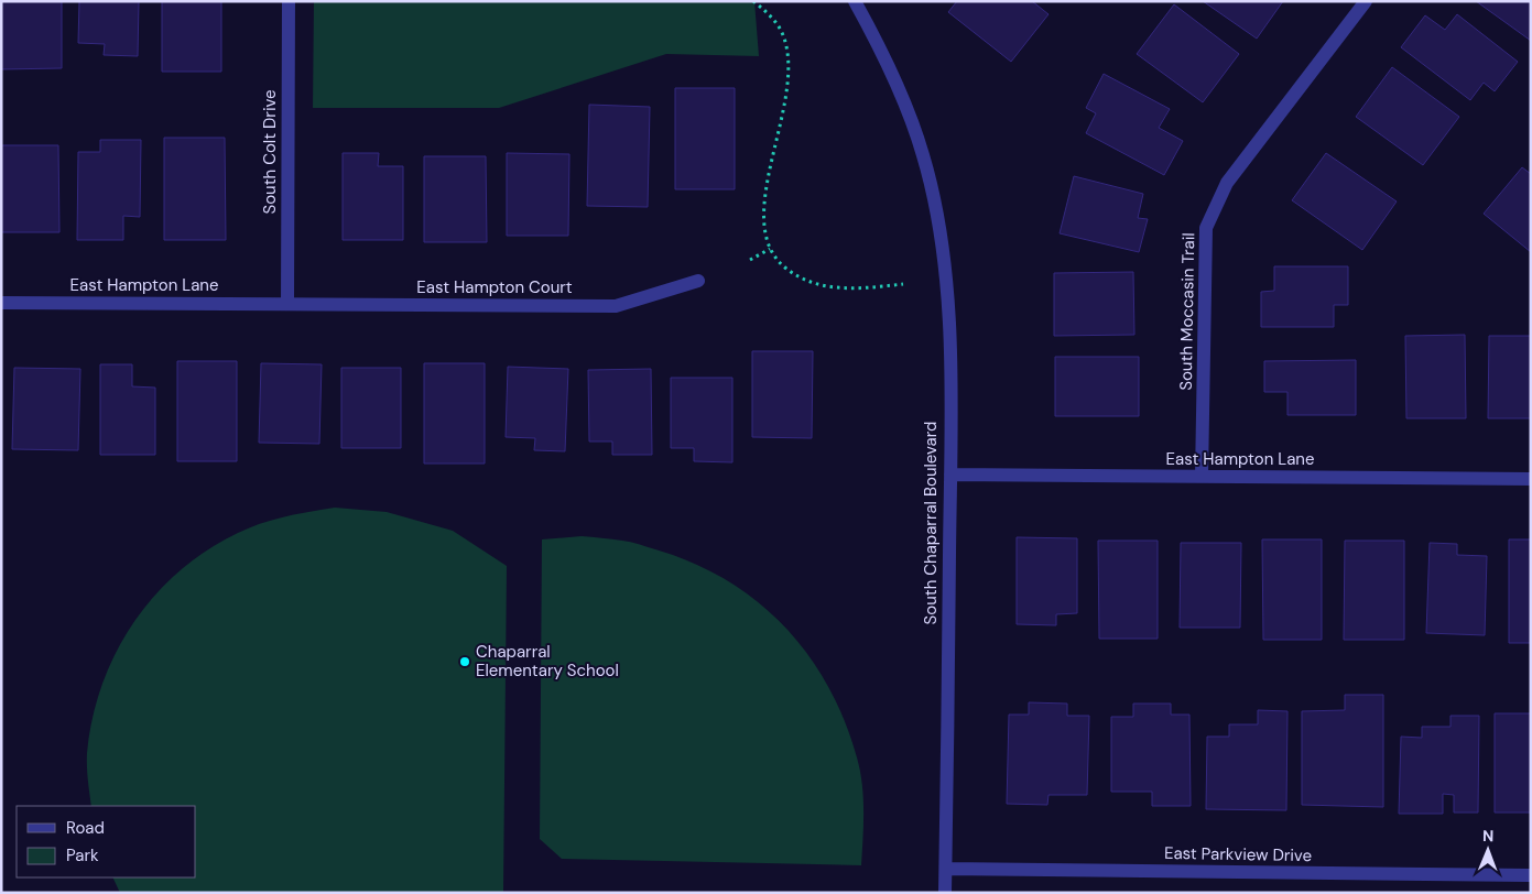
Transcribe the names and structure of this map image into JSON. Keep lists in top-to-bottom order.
{
  "streets": {
    "street": [
      "South Colt Drive",
      "East Hampton Lane",
      "East Hampton Court",
      "South Moccasin Trail",
      "South Chaparral Boulevard",
      "East Parkview Drive"
    ]
  },
  "crossings": [
    ["South Colt Drive", "East Hampton Lane"],
    ["South Colt Drive", "East Hampton Court"],
    ["East Hampton Lane", "East Hampton Court"],
    ["East Hampton Lane", "South Moccasin Trail"],
    ["East Hampton Lane", "South Chaparral Boulevard"],
    ["South Chaparral Boulevard", "East Parkview Drive"]
  ],
  "places": ["Chaparral Elementary School"],
  "legend": ["Road", "Park"],
  "north": "top"
}
